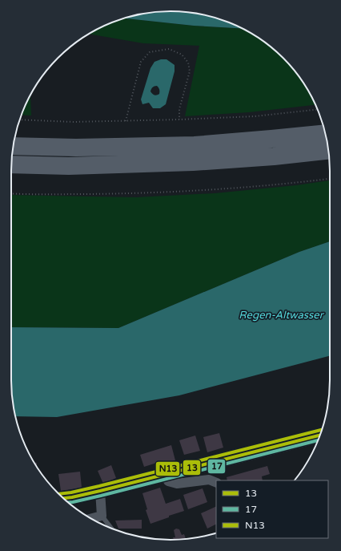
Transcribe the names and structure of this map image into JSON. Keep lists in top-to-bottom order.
{
  "water": ["Regen-Altwasser"],
  "lines": ["transit line N13", "transit line 13", "transit line 17"],
  "legend": ["13", "17", "N13"]
}
